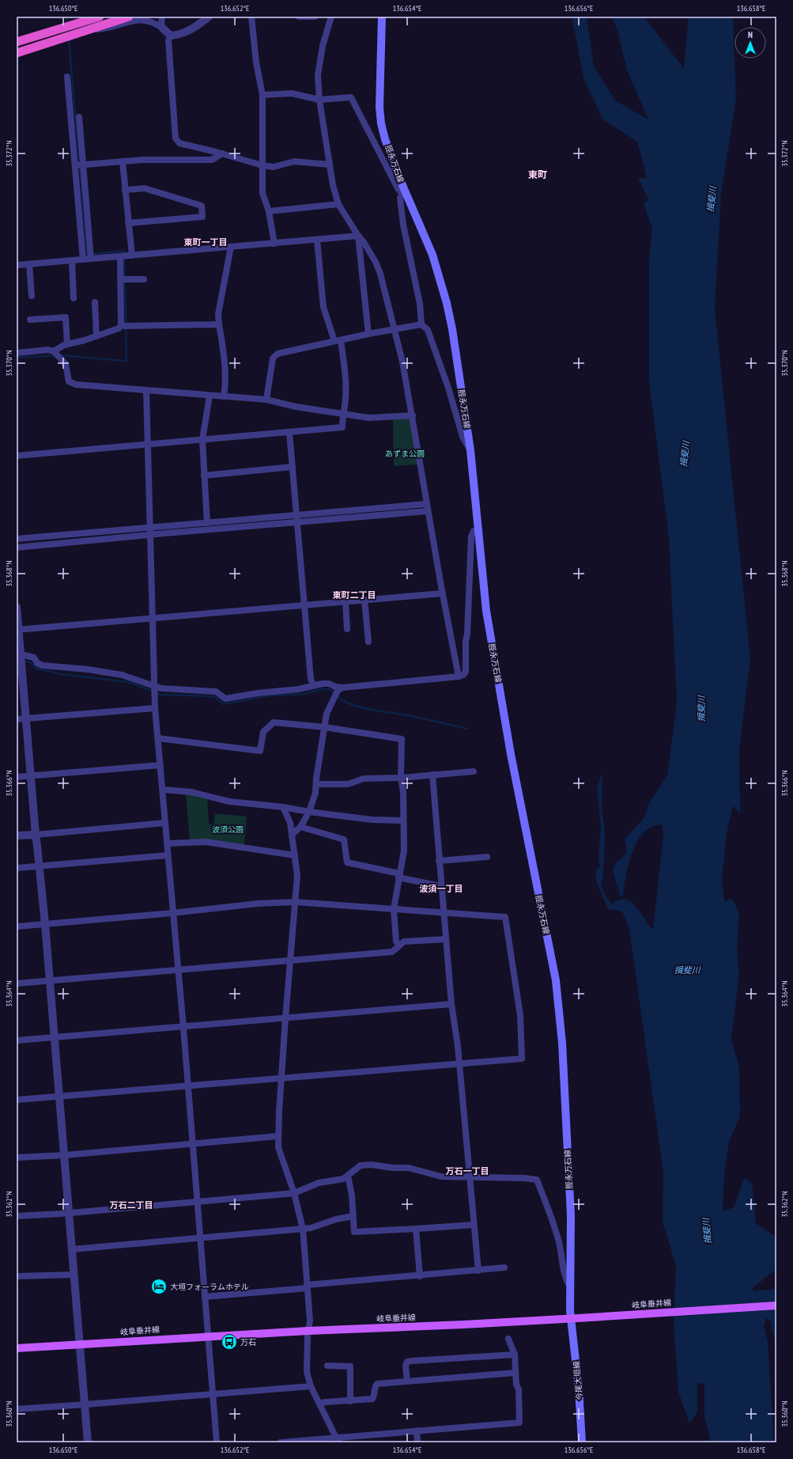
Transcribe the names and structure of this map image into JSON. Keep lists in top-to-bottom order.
{
  "streets": {
    "main road": ["脛永万石線", "岐阜垂井線", "今尾大垣線"]
  },
  "crossings": [
    ["脛永万石線", "岐阜垂井線"],
    ["脛永万石線", "今尾大垣線"],
    ["岐阜垂井線", "今尾大垣線"]
  ],
  "districts": [
    "東町",
    "東町一丁目",
    "東町二丁目",
    "波須一丁目",
    "万石一丁目",
    "万石二丁目"
  ],
  "water": ["揖斐川"],
  "parks": ["あずま公園", "波須公園"],
  "places": {
    "hotel": ["大垣フォーラムホテル"],
    "bus stop": ["万石"]
  },
  "north": "top",
  "coordinates": [
    "136.650°E",
    "136.652°E",
    "136.654°E",
    "136.656°E",
    "136.658°E",
    "35.372°N",
    "35.370°N",
    "35.368°N",
    "35.366°N",
    "35.364°N",
    "35.362°N",
    "35.360°N"
  ]
}
